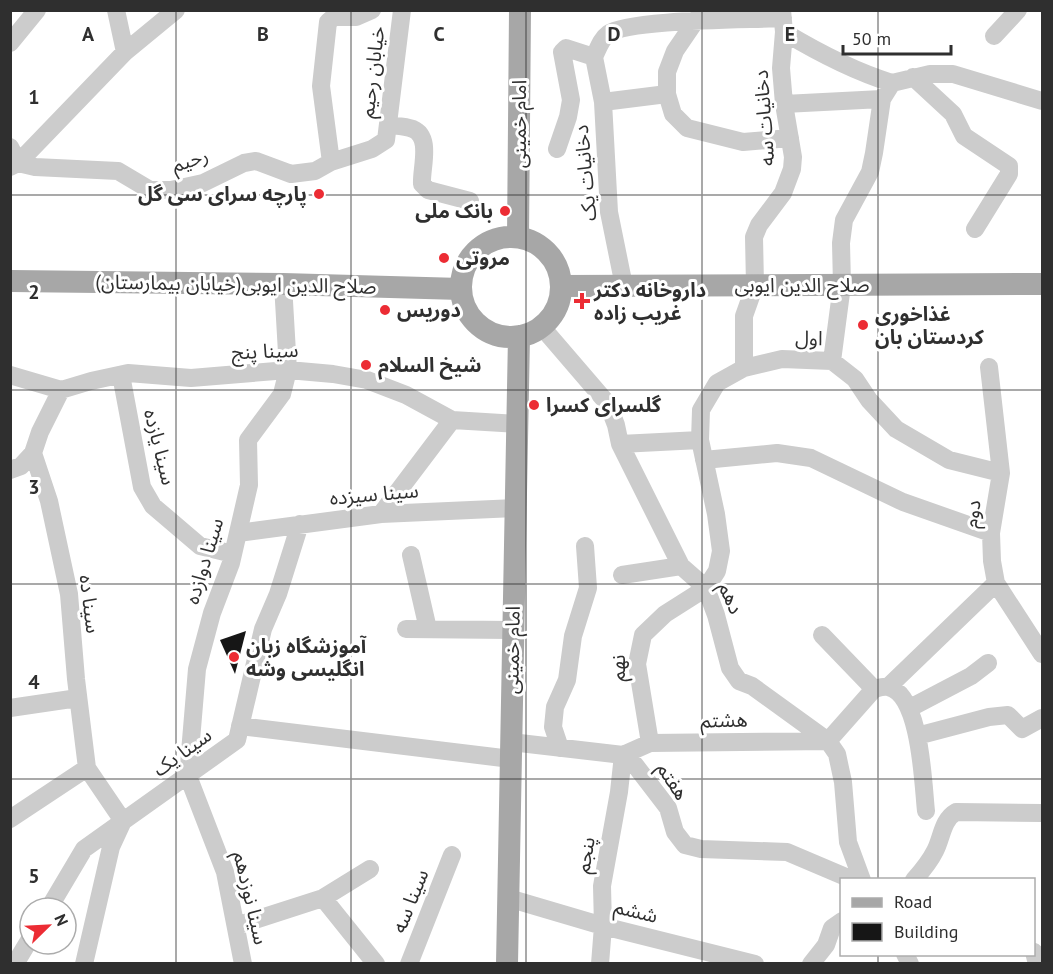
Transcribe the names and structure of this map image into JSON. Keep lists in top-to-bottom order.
{
  "streets": {
    "main road": ["امام خمینی", "صلاح الدین ایوبی(خیابان بیمارستان)", "صلاح الدین ایوبی"],
    "street": [
      "خیابان رحیم",
      "دخانیات سه",
      "رحیم",
      "دخانیات یک",
      "اول",
      "سینا پنج",
      "سینا یازده",
      "سینا سیزده",
      "دوم",
      "سینا دوازده",
      "دهم",
      "سینا ده",
      "نهم",
      "هشتم",
      "سینا یک",
      "هفتم",
      "پنجم",
      "سینا نوزدهم",
      "سینا سه",
      "ششم"
    ]
  },
  "crossings": [
    ["خیابان رحیم", "رحیم"],
    ["دخانیات سه", "صلاح الدین ایوبی"],
    ["دخانیات سه", "اول"],
    ["امام خمینی", "صلاح الدین ایوبی(خیابان بیمارستان)"],
    ["امام خمینی", "صلاح الدین ایوبی"],
    ["امام خمینی", "سینا پنج"],
    ["امام خمینی", "سینا سیزده"],
    ["امام خمینی", "دهم"],
    ["امام خمینی", "ششم"],
    ["دخانیات یک", "صلاح الدین ایوبی"],
    ["صلاح الدین ایوبی(خیابان بیمارستان)", "صلاح الدین ایوبی"],
    ["صلاح الدین ایوبی(خیابان بیمارستان)", "دهم"],
    ["صلاح الدین ایوبی", "دهم"],
    ["اول", "دوم"],
    ["اول", "دهم"],
    ["اول", "نهم"],
    ["سینا پنج", "سینا یازده"],
    ["سینا پنج", "سینا دوازده"],
    ["سینا یازده", "سینا دوازده"],
    ["سینا سیزده", "سینا دوازده"],
    ["سینا سیزده", "سینا یک"],
    ["سینا دوازده", "سینا یک"],
    ["سینا دوازده", "سینا نوزدهم"],
    ["دهم", "نهم"],
    ["دهم", "هشتم"],
    ["سینا ده", "سینا یک"],
    ["نهم", "هشتم"],
    ["هشتم", "هفتم"],
    ["هشتم", "پنجم"],
    ["سینا یک", "سینا نوزدهم"],
    ["هفتم", "پنجم"],
    ["پنجم", "ششم"]
  ],
  "places": {
    "other": [
      "پارچه سرای سی گل",
      "بانک ملی",
      "مروتی",
      "دوریس",
      "غذاخوری کردستان بان",
      "شیخ السلام",
      "گلسرای کسرا",
      "آموزشگاه زبان انگلیسی وشه"
    ],
    "health": ["داروخانه دکتر غریب زاده"]
  },
  "legend": ["Road", "Building"],
  "scale_bar": "50 m",
  "north": "top right",
  "grid": {
    "columns": [
      "A",
      "B",
      "C",
      "D",
      "E"
    ],
    "rows": [
      "1",
      "2",
      "3",
      "4",
      "5"
    ]
  }
}
